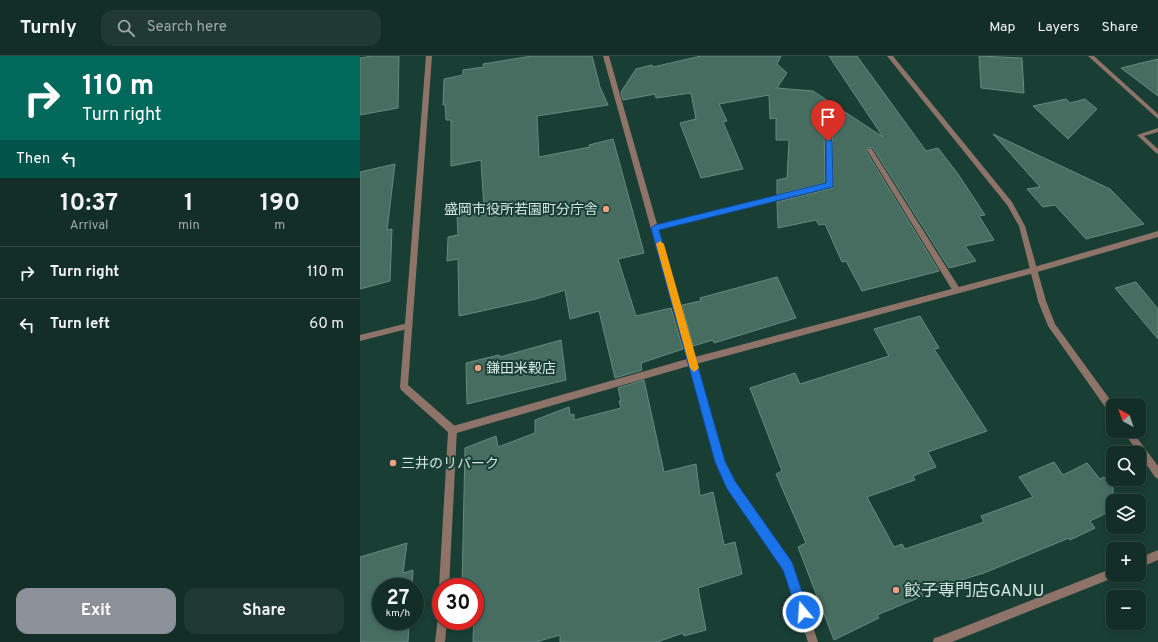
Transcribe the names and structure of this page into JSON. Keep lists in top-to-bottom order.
{
  "places": [
    "盛岡市役所若園町分庁舎",
    "鎌田米穀店",
    "三井のリパーク",
    "餃子専門店GANJU"
  ],
  "north": "top left",
  "page": {
    "header": "Turnly",
    "search": "Search here",
    "nav": ["Map", "Layers", "Share"],
    "turn": ["110 m", "Turn right"],
    "then": "Then",
    "eta": [
      "10:37",
      "Arrival",
      "1",
      "min",
      "190",
      "m"
    ],
    "list": [
      {
        "name": "Turn right",
        "value": "110 m"
      },
      {
        "name": "Turn left",
        "value": "60 m"
      }
    ],
    "map_buttons": ["+", "−"],
    "speed": "27 km/h",
    "limit": "30",
    "buttons": ["Exit", "Share"]
  }
}
